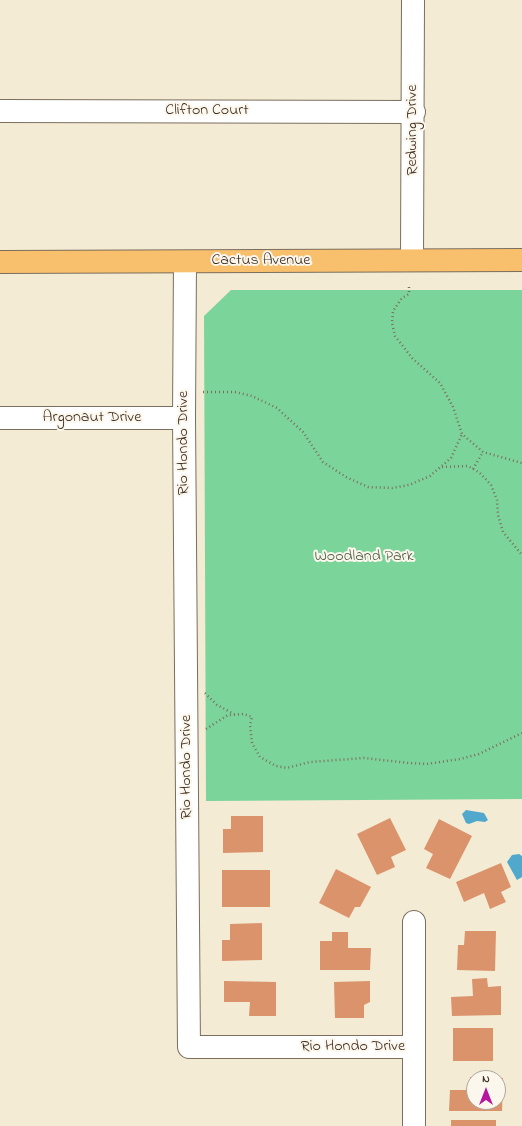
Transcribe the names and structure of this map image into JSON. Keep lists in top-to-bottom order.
{
  "streets": {
    "main road": ["Cactus Avenue"],
    "street": [
      "Clifton Court",
      "Redwing Drive",
      "Argonaut Drive",
      "Rio Hondo Drive"
    ]
  },
  "crossings": [
    ["Clifton Court", "Redwing Drive"],
    ["Redwing Drive", "Cactus Avenue"],
    ["Cactus Avenue", "Rio Hondo Drive"],
    ["Argonaut Drive", "Rio Hondo Drive"]
  ],
  "parks": ["Woodland Park"],
  "north": "top"
}
